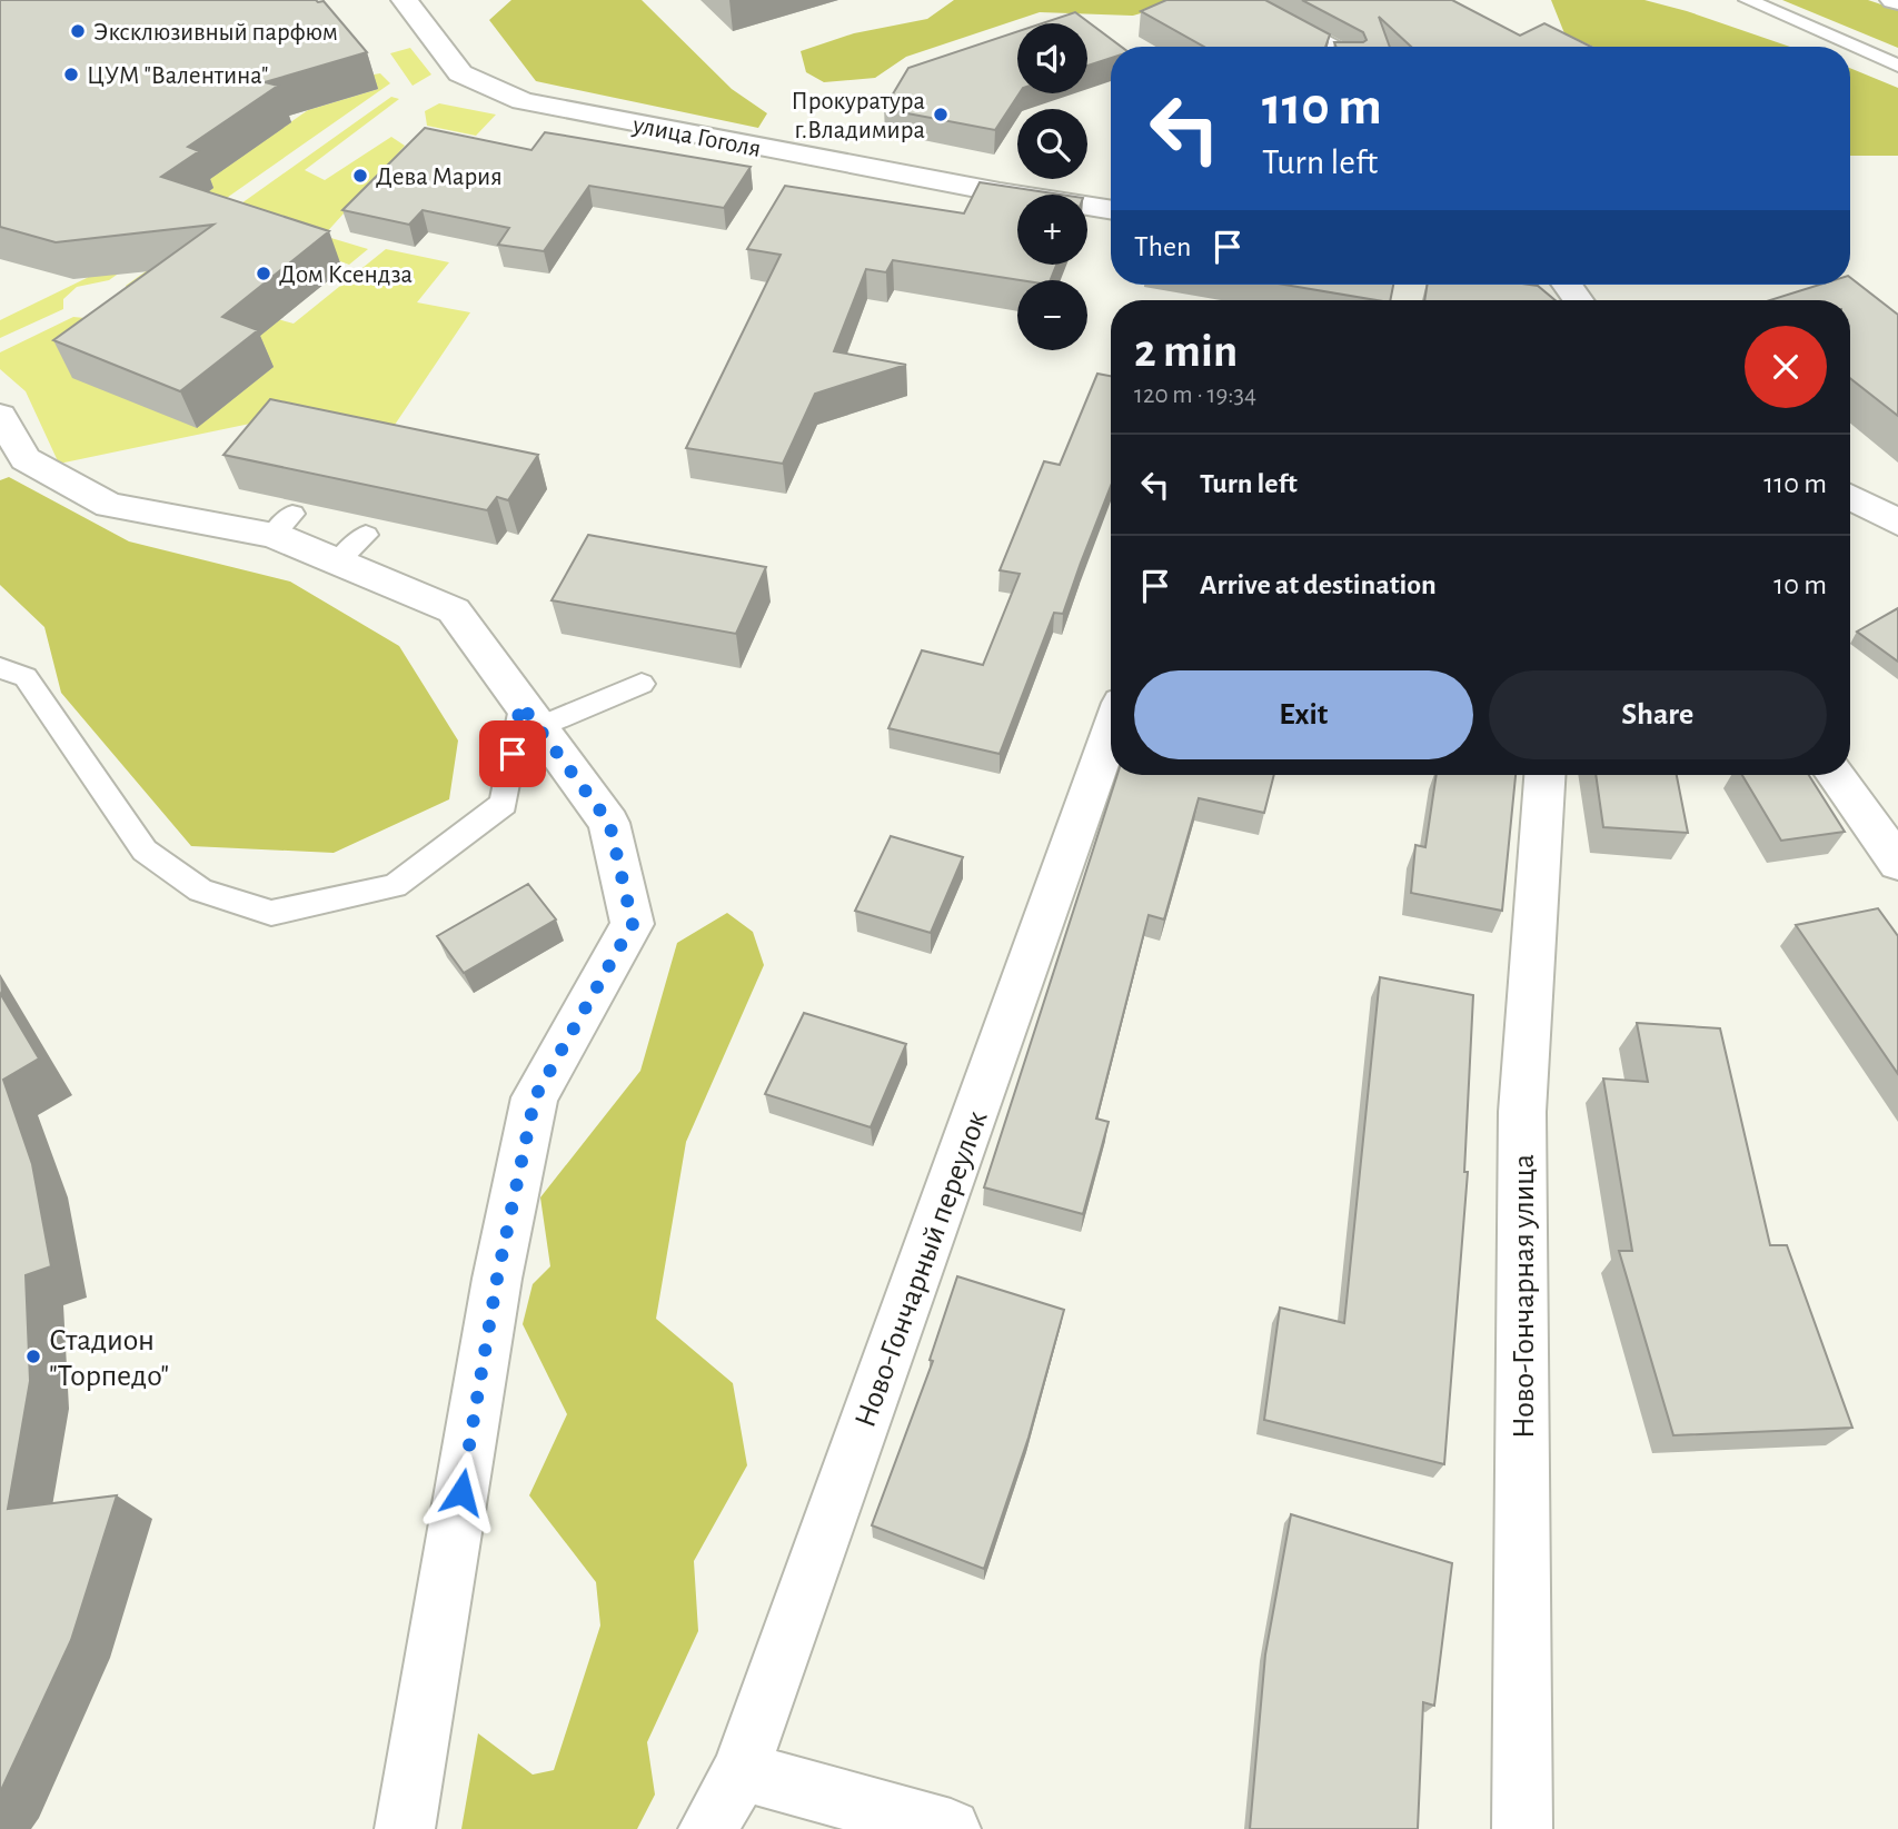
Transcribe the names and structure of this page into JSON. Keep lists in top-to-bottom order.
{
  "streets": {
    "street": ["улица Гоголя", "Ново-Гончарный переулок", "Ново-Гончарная улица"]
  },
  "places": [
    "Эксклюзивный парфюм",
    "ЦУМ \"Валентина\"",
    "Прокуратура г.Владимира",
    "Дева Мария",
    "Дом Ксендза",
    "Стадион \"Торпедо\""
  ],
  "page": {
    "map_buttons": ["+", "−"],
    "turn": ["110 m", "Turn left"],
    "then": "Then",
    "heading": ["2 min", "120 m · 19:34"],
    "list": [
      {
        "name": "Turn left",
        "value": "110 m"
      },
      {
        "name": "Arrive at destination",
        "value": "10 m"
      }
    ],
    "buttons": ["Exit", "Share"]
  }
}
